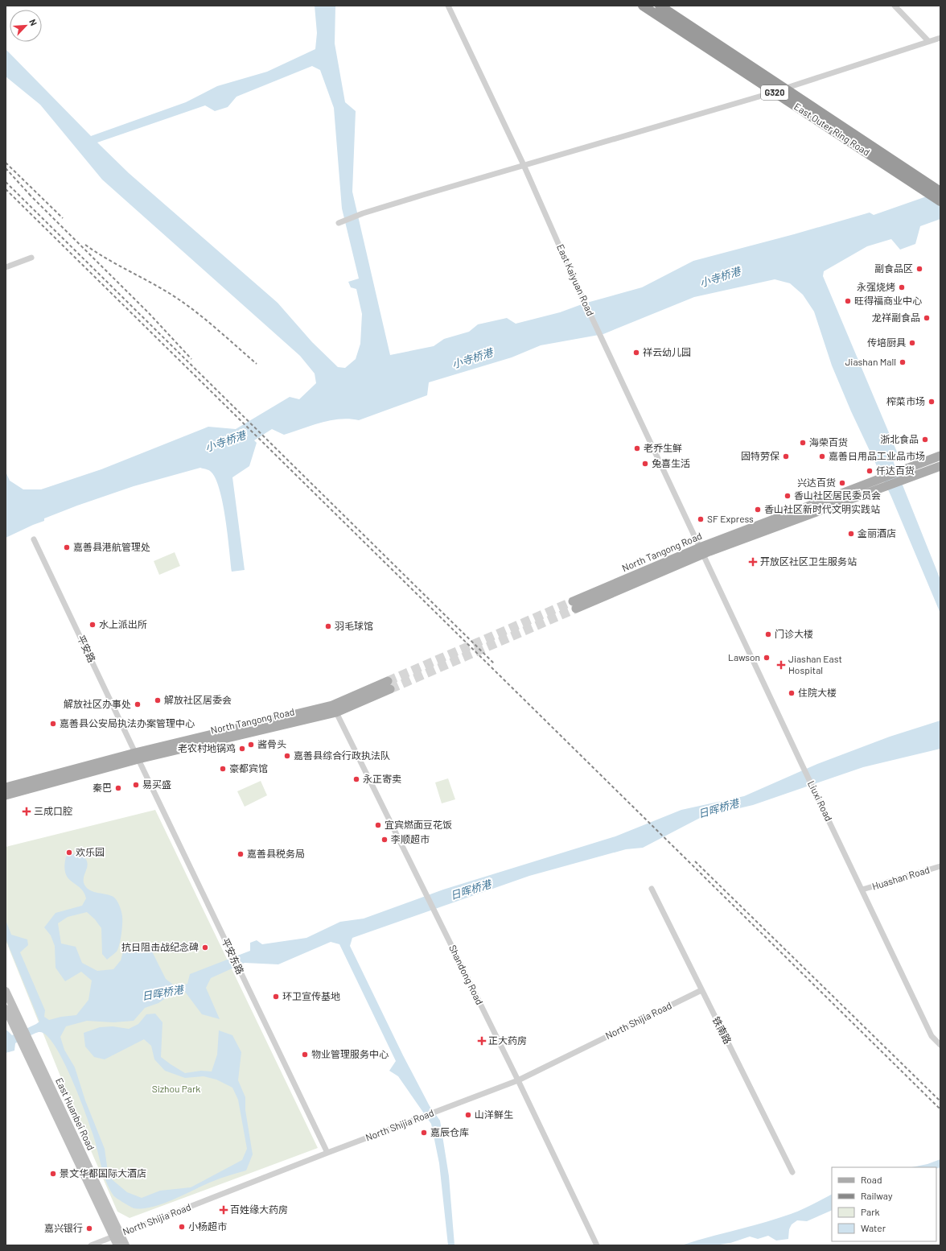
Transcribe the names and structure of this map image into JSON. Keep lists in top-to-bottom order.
{
  "streets": {
    "highway": ["G320", "East Outer Ring Road"],
    "main road": ["North Tangong Road"],
    "street": [
      "East Kaiyuan Road",
      "平安路",
      "Liuxi Road",
      "Huashan Road",
      "平安东路",
      "Shandong Road",
      "North Shijia Road",
      "铁南路",
      "East Huanbei Road"
    ]
  },
  "crossings": [
    ["East Kaiyuan Road", "North Tangong Road"],
    ["East Kaiyuan Road", "Liuxi Road"],
    ["North Tangong Road", "平安路"],
    ["North Tangong Road", "Liuxi Road"],
    ["North Tangong Road", "平安东路"],
    ["North Tangong Road", "Shandong Road"],
    ["平安路", "平安东路"],
    ["Liuxi Road", "Huashan Road"],
    ["平安东路", "North Shijia Road"],
    ["Shandong Road", "North Shijia Road"],
    ["North Shijia Road", "铁南路"],
    ["North Shijia Road", "East Huanbei Road"]
  ],
  "water": ["小寺桥港", "日晖桥港"],
  "parks": ["Sizhou Park"],
  "places": {
    "other": [
      "副食品区",
      "永强烧烤",
      "旺得福商业中心",
      "龙祥副食品",
      "传培厨具",
      "祥云幼儿园",
      "Jiashan Mall",
      "榨菜市场",
      "浙北食品",
      "海荣百货",
      "老乔生鲜",
      "固特劳保",
      "嘉善日用品工业品市场",
      "兔喜生活",
      "仟达百货",
      "兴达百货",
      "香山社区居民委员会",
      "香山社区新时代文明实践站",
      "SF Express",
      "金丽酒店",
      "嘉善县港航管理处",
      "水上派出所",
      "羽毛球馆",
      "门诊大楼",
      "Lawson",
      "住院大楼",
      "解放社区居委会",
      "解放社区办事处",
      "嘉善县公安局执法办案管理中心",
      "酱骨头",
      "老农村地锅鸡",
      "嘉善县综合行政执法队",
      "豪都宾馆",
      "永正寄卖",
      "易买盛",
      "秦巴",
      "宜宾燃面豆花饭",
      "李顺超市",
      "欢乐园",
      "嘉善县税务局",
      "抗日阻击战纪念碑",
      "环卫宣传基地",
      "物业管理服务中心",
      "山洋鲜生",
      "嘉辰仓库",
      "景文华都国际大酒店",
      "小杨超市",
      "嘉兴银行"
    ],
    "health": [
      "开放区社区卫生服务站",
      "Jiashan East Hospital",
      "三成口腔",
      "正大药房",
      "百姓缘大药房"
    ]
  },
  "legend": [
    "Road",
    "Railway",
    "Park",
    "Water"
  ],
  "north": "top right"
}
